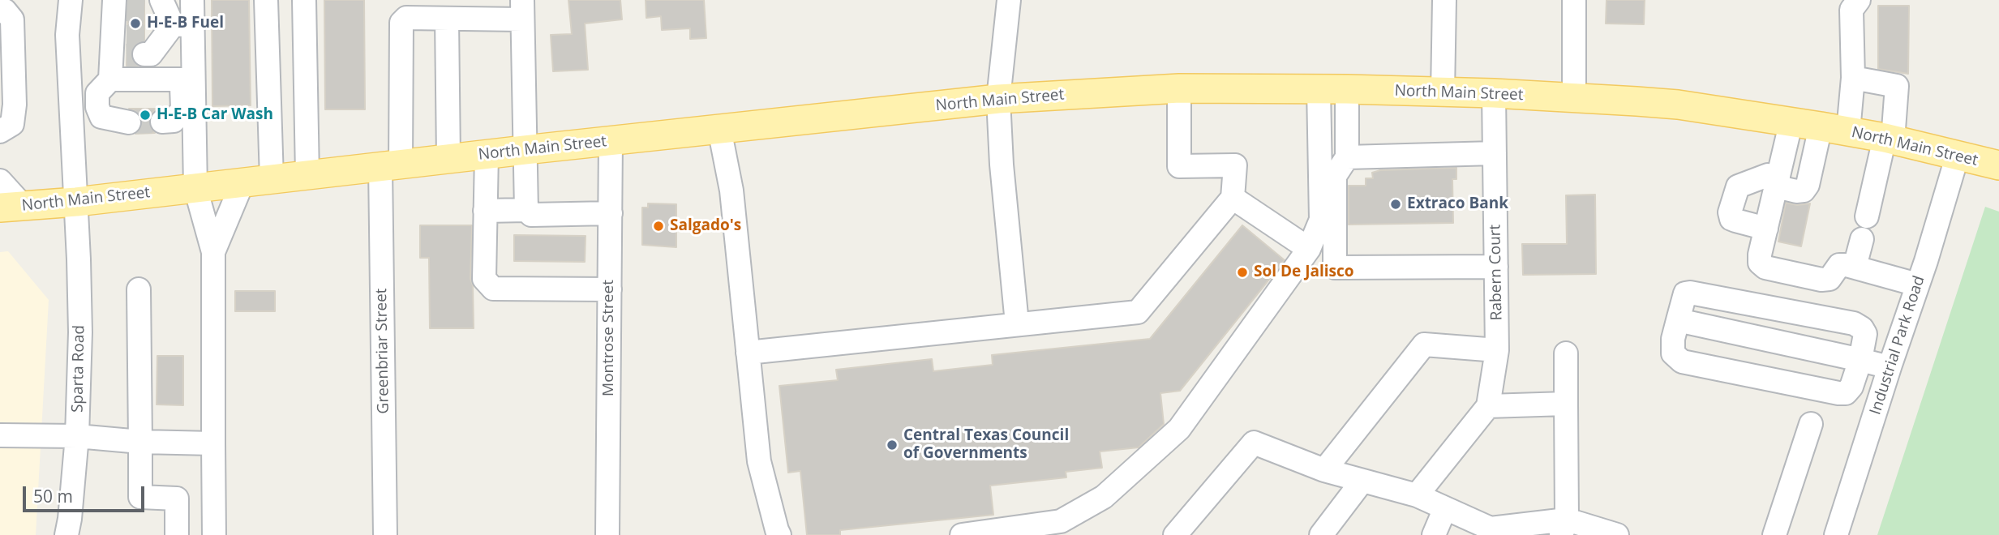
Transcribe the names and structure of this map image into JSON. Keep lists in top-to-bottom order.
{
  "streets": {
    "main road": ["North Main Street"],
    "street": [
      "Rabern Court",
      "Montrose Street",
      "Industrial Park Road",
      "Greenbriar Street",
      "Sparta Road"
    ]
  },
  "crossings": [
    ["North Main Street", "Rabern Court"],
    ["North Main Street", "Montrose Street"],
    ["North Main Street", "Industrial Park Road"],
    ["North Main Street", "Greenbriar Street"],
    ["North Main Street", "Sparta Road"]
  ],
  "places": [
    "H-E-B Fuel",
    "H-E-B Car Wash",
    "Extraco Bank",
    "Salgado's",
    "Sol De Jalisco",
    "Central Texas Council of Governments"
  ],
  "scale_bar": "50 m"
}
